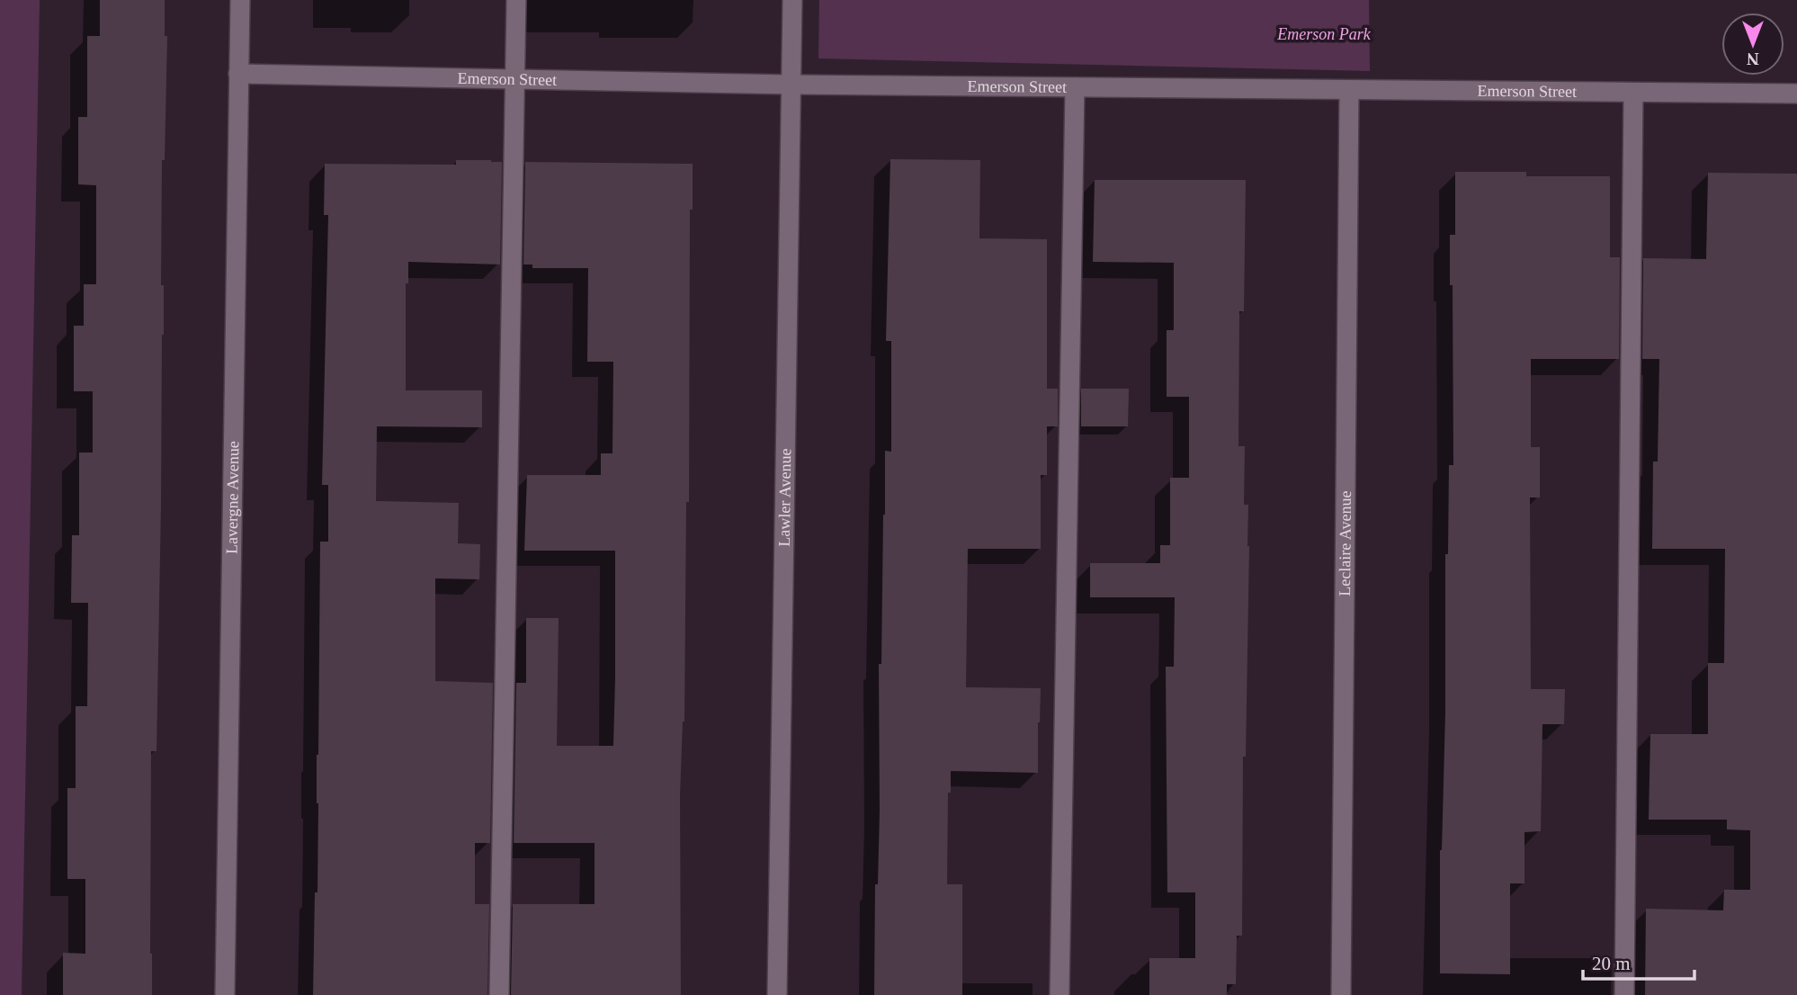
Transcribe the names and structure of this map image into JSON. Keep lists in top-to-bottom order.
{
  "streets": {
    "street": [
      "Emerson Street",
      "Lavergne Avenue",
      "Lawler Avenue",
      "Leclaire Avenue"
    ]
  },
  "crossings": [
    ["Emerson Street", "Lavergne Avenue"],
    ["Emerson Street", "Lawler Avenue"],
    ["Emerson Street", "Leclaire Avenue"]
  ],
  "parks": ["Emerson Park"],
  "scale_bar": "20 m",
  "north": "bottom"
}
